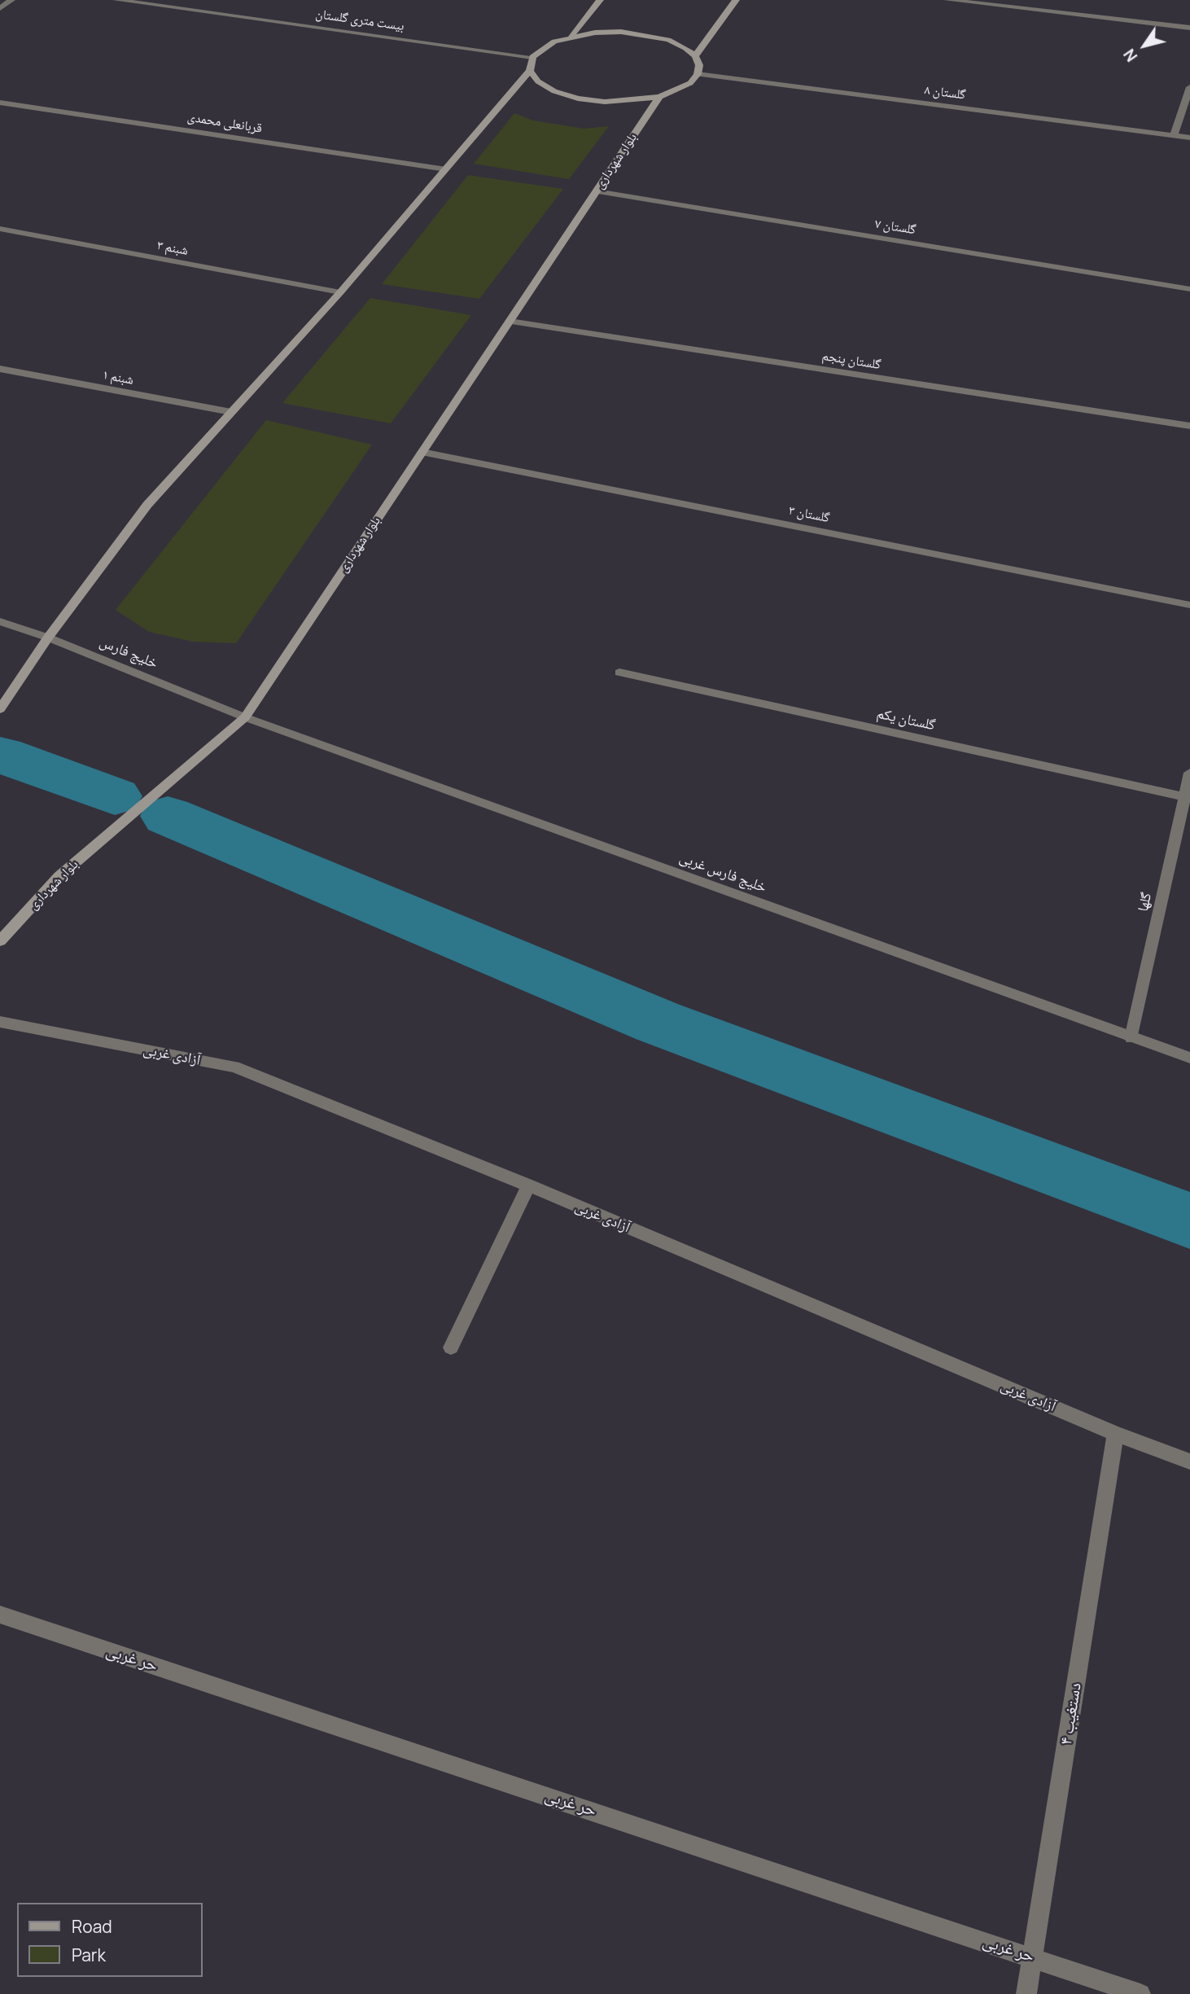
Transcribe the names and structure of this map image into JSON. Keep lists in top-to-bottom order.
{
  "streets": {
    "main road": ["بلوار شهرداری"],
    "street": [
      "بیست متری گلستان",
      "گلستان ۸",
      "قربانعلی محمدی",
      "گلستان ۷",
      "شبنم ۳",
      "گلستان پنجم",
      "شبنم ۱",
      "گلستان ۳",
      "خلیج فارس",
      "گلستان یکم",
      "خلیج فارس غربی",
      "گلها",
      "آزادی غربی",
      "حر غربی",
      "دستغیب ۴"
    ]
  },
  "crossings": [
    ["بلوار شهرداری", "گلستان ۷"],
    ["بلوار شهرداری", "گلستان پنجم"],
    ["بلوار شهرداری", "گلستان ۳"],
    ["بلوار شهرداری", "خلیج فارس"],
    ["بلوار شهرداری", "خلیج فارس غربی"],
    ["خلیج فارس", "خلیج فارس غربی"],
    ["گلستان یکم", "گلها"],
    ["خلیج فارس غربی", "گلها"],
    ["آزادی غربی", "دستغیب ۴"],
    ["حر غربی", "دستغیب ۴"]
  ],
  "legend": ["Road", "Park"],
  "north": "bottom left"
}
